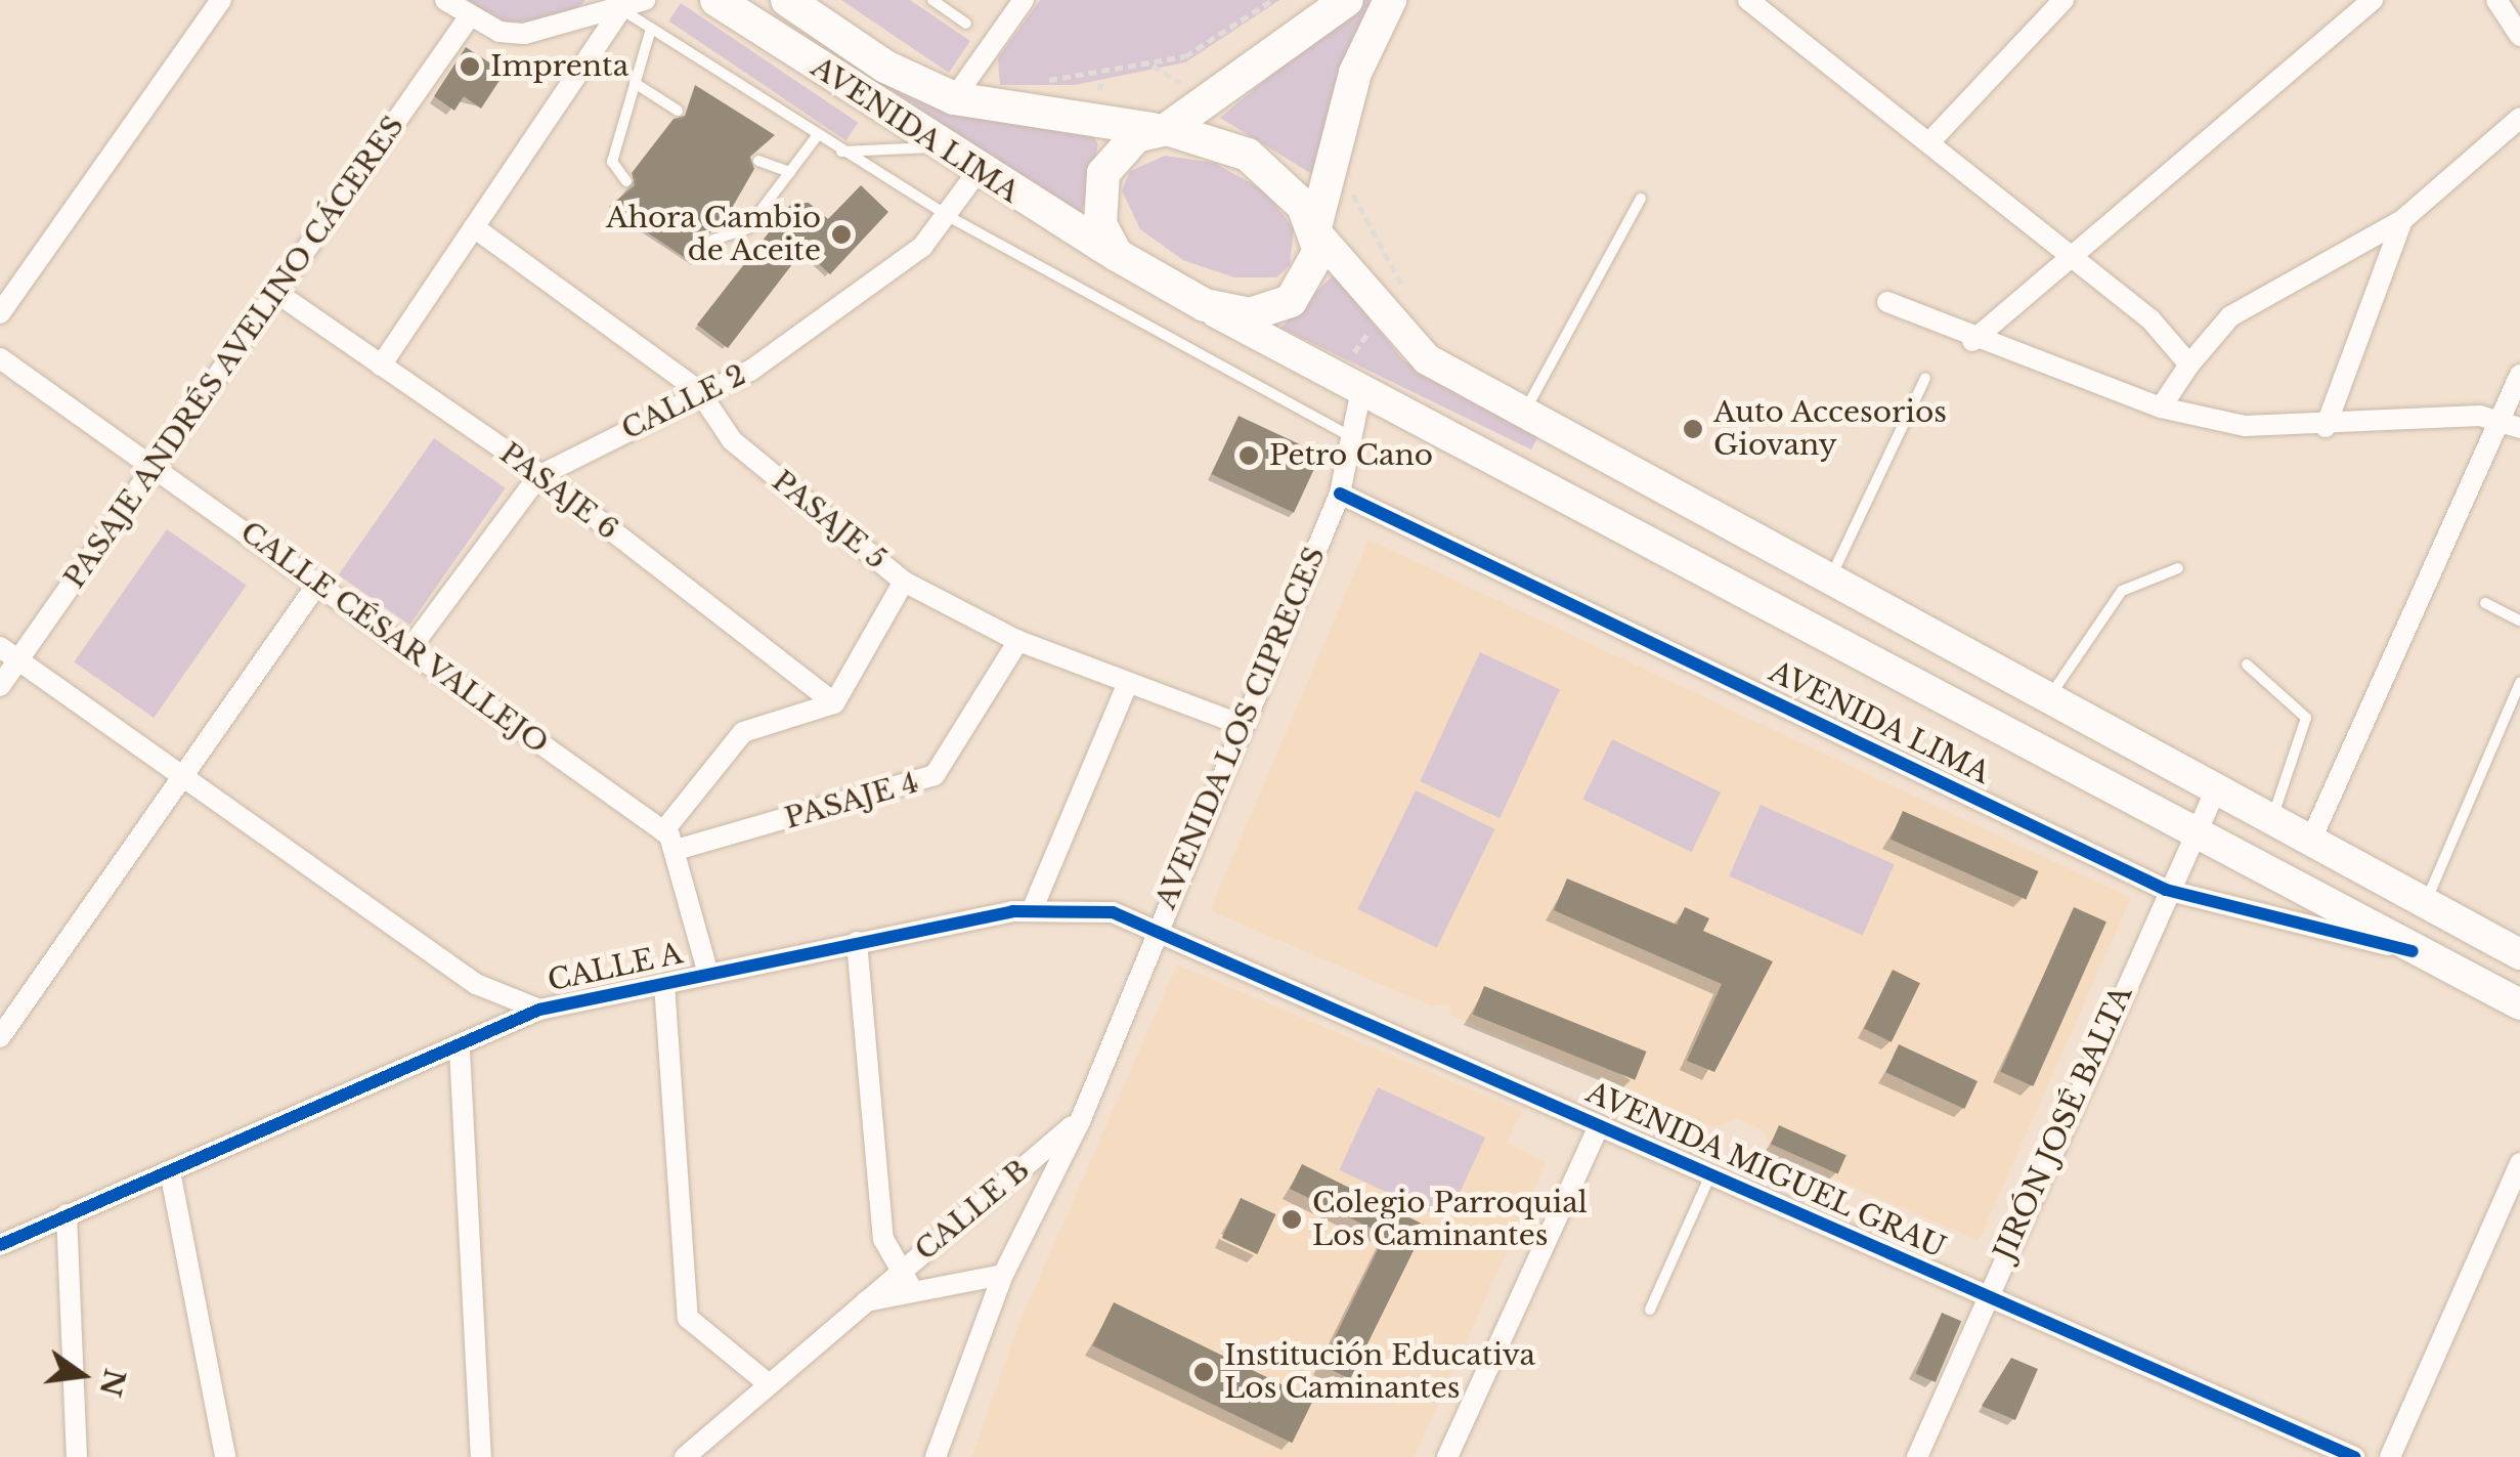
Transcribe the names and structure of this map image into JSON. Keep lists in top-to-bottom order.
{
  "streets": {
    "main road": ["AVENIDA LIMA"],
    "street": [
      "PASAJE ANDRÉS AVELINO CÁCERES",
      "CALLE 2",
      "PASAJE 6",
      "PASAJE 5",
      "CALLE CÉSAR VALLEJO",
      "AVENIDA LOS CIPRECES",
      "PASAJE 4",
      "CALLE A",
      "JIRÓN JOSÉ BALTA",
      "AVENIDA MIGUEL GRAU",
      "CALLE B"
    ]
  },
  "crossings": [
    ["AVENIDA LIMA", "CALLE 2"],
    ["AVENIDA LIMA", "AVENIDA LOS CIPRECES"],
    ["AVENIDA LIMA", "JIRÓN JOSÉ BALTA"],
    ["PASAJE ANDRÉS AVELINO CÁCERES", "PASAJE 6"],
    ["PASAJE ANDRÉS AVELINO CÁCERES", "CALLE CÉSAR VALLEJO"],
    ["CALLE 2", "PASAJE 6"],
    ["CALLE 2", "PASAJE 5"],
    ["CALLE 2", "CALLE CÉSAR VALLEJO"],
    ["PASAJE 5", "AVENIDA LOS CIPRECES"],
    ["PASAJE 5", "PASAJE 4"],
    ["CALLE CÉSAR VALLEJO", "PASAJE 4"],
    ["AVENIDA LOS CIPRECES", "CALLE A"],
    ["AVENIDA LOS CIPRECES", "AVENIDA MIGUEL GRAU"],
    ["AVENIDA LOS CIPRECES", "CALLE B"],
    ["CALLE A", "AVENIDA MIGUEL GRAU"],
    ["JIRÓN JOSÉ BALTA", "AVENIDA MIGUEL GRAU"]
  ],
  "places": [
    "Imprenta",
    "Ahora Cambio de Aceite",
    "Auto Accesorios Giovany",
    "Petro Cano",
    "Colegio Parroquial Los Caminantes",
    "Institución Educativa Los Caminantes"
  ],
  "north": "right"
}
